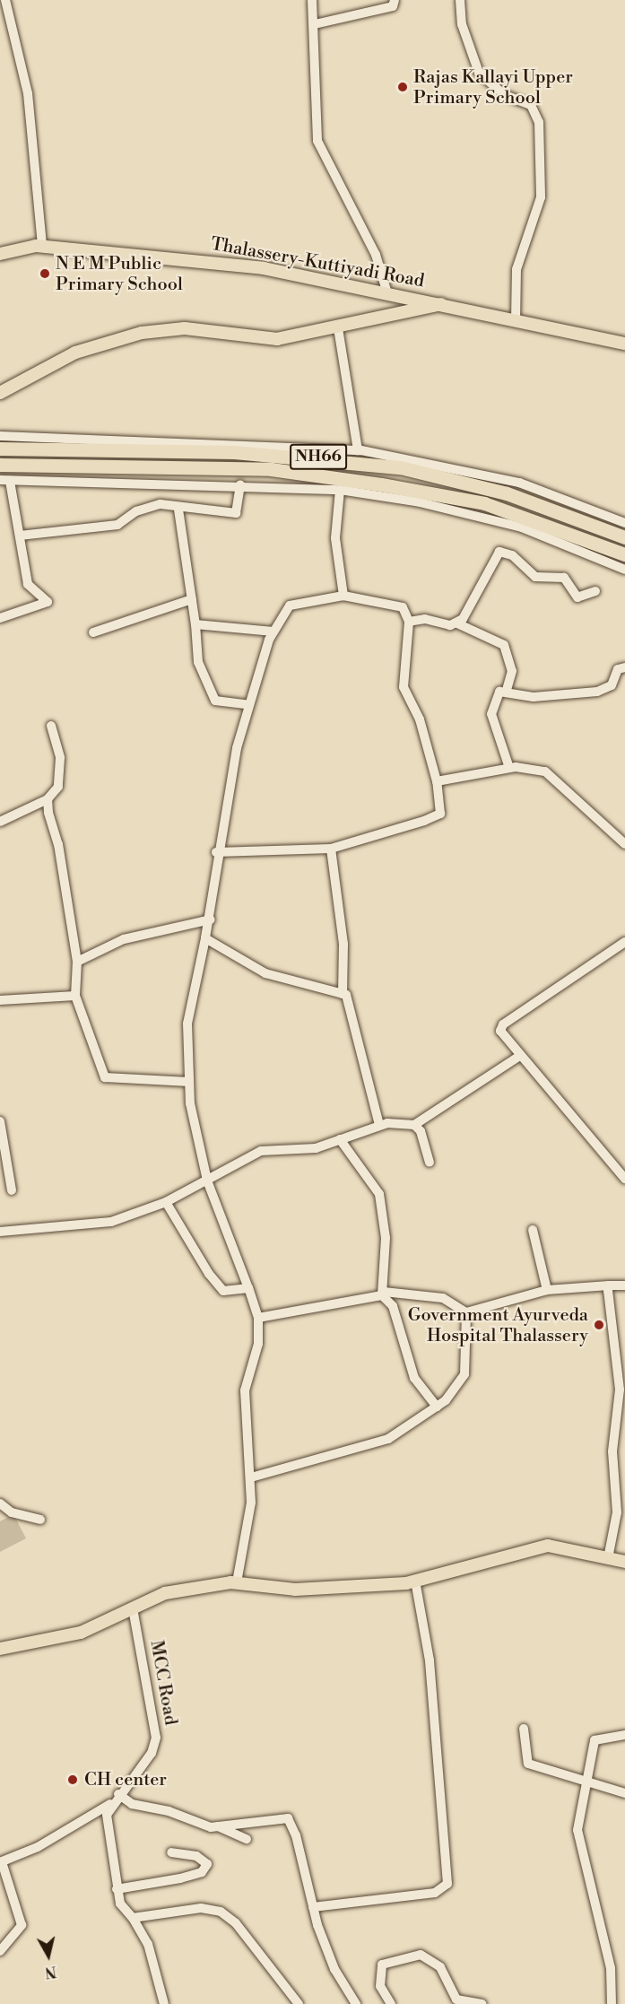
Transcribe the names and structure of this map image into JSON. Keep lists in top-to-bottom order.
{
  "streets": {
    "highway": ["NH66"],
    "main road": ["Thalassery-Kuttiyadi Road"],
    "street": ["MCC Road"]
  },
  "places": [
    "Rajas Kallayi Upper Primary School",
    "N E M Public Primary School",
    "Government Ayurveda Hospital Thalassery",
    "CH center"
  ],
  "north": "bottom"
}
